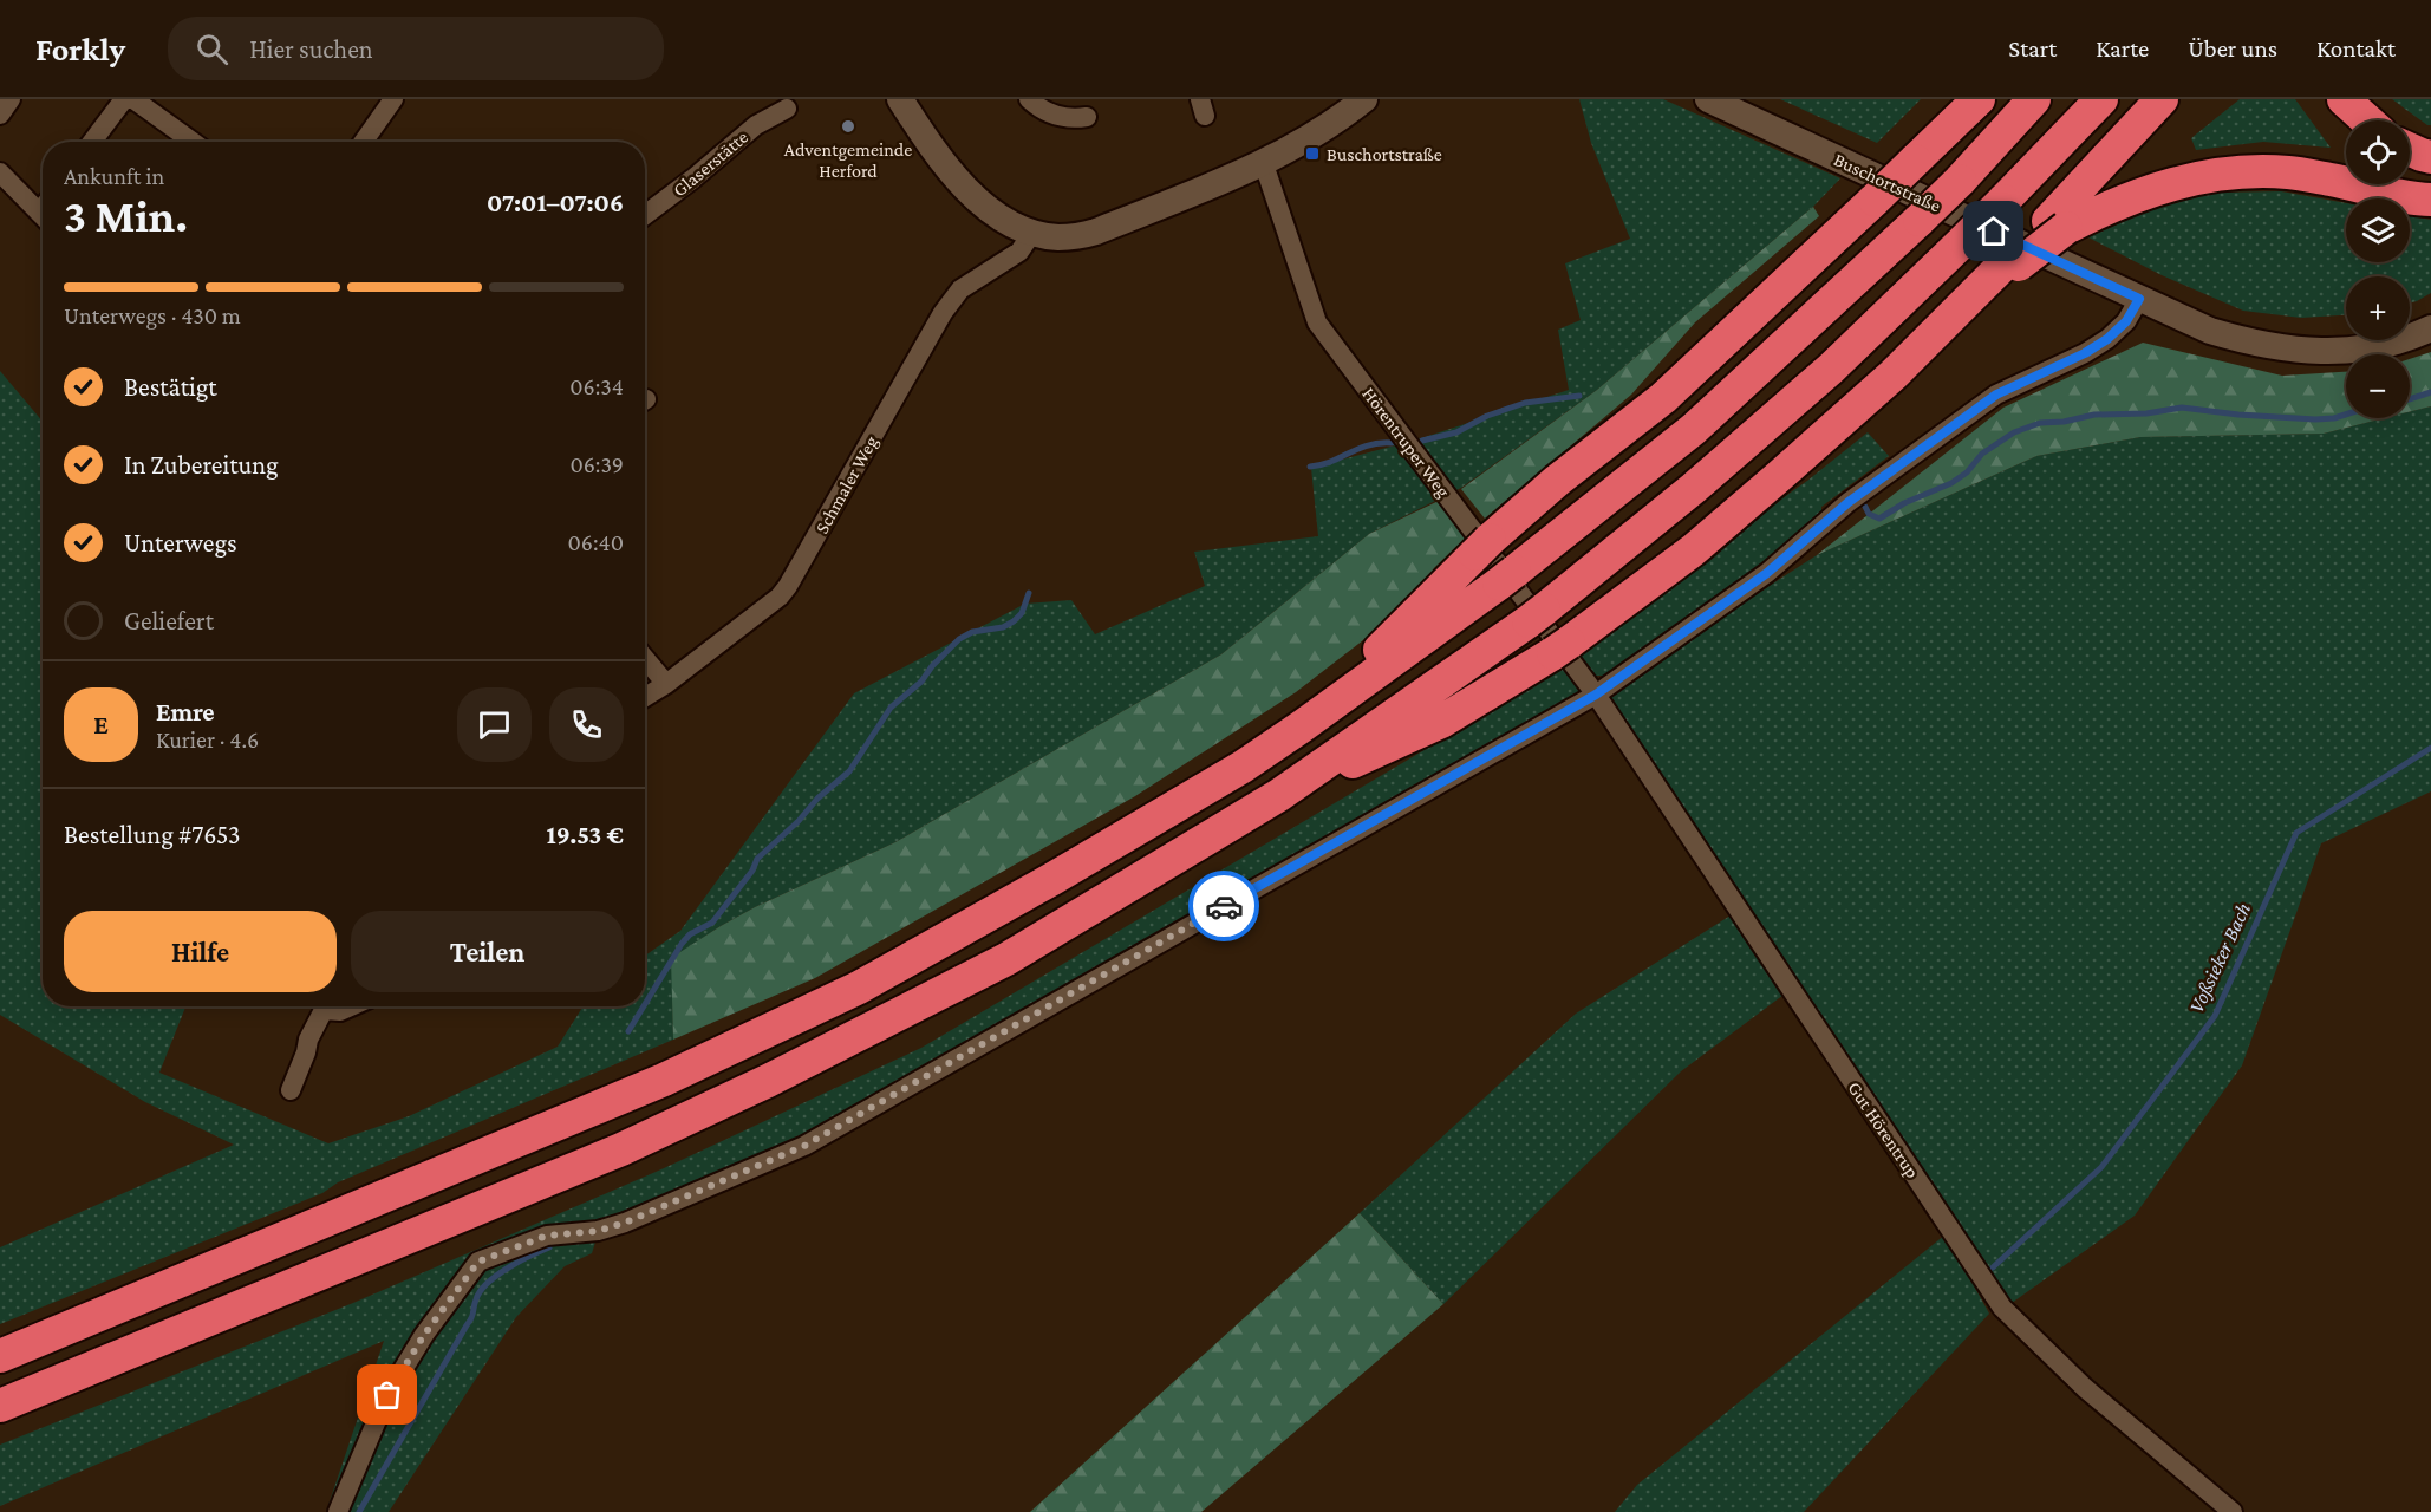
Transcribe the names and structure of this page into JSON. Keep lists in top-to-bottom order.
{
  "streets": {
    "main road": ["Buschortstraße"],
    "street": [
      "Glaserstätte",
      "Hörentruper Weg",
      "Schmaler Weg",
      "Gut Hörentrup"
    ]
  },
  "crossings": [
    ["Hörentruper Weg", "Gut Hörentrup"]
  ],
  "water": ["Voßsieker Bach"],
  "places": {
    "other": ["Adventgemeinde Herford"],
    "transit": ["Buschortstraße"]
  },
  "page": {
    "header": "Forkly",
    "search": "Hier suchen",
    "nav": [
      "Start",
      "Karte",
      "Über uns",
      "Kontakt"
    ],
    "map_buttons": ["+", "−"],
    "heading": ["3 Min.", "Ankunft in", "07:01–07:06"],
    "panel": [
      "Emre",
      "Kurier · 4.6",
      "Bestellung #7653",
      "19.53 €"
    ],
    "bar": "Unterwegs · 430 m",
    "list": [
      ["Bestätigt", "06:34"],
      ["In Zubereitung", "06:39"],
      ["Unterwegs", "06:40"],
      "Geliefert"
    ],
    "round": "E",
    "buttons": ["Hilfe", "Teilen"]
  }
}
